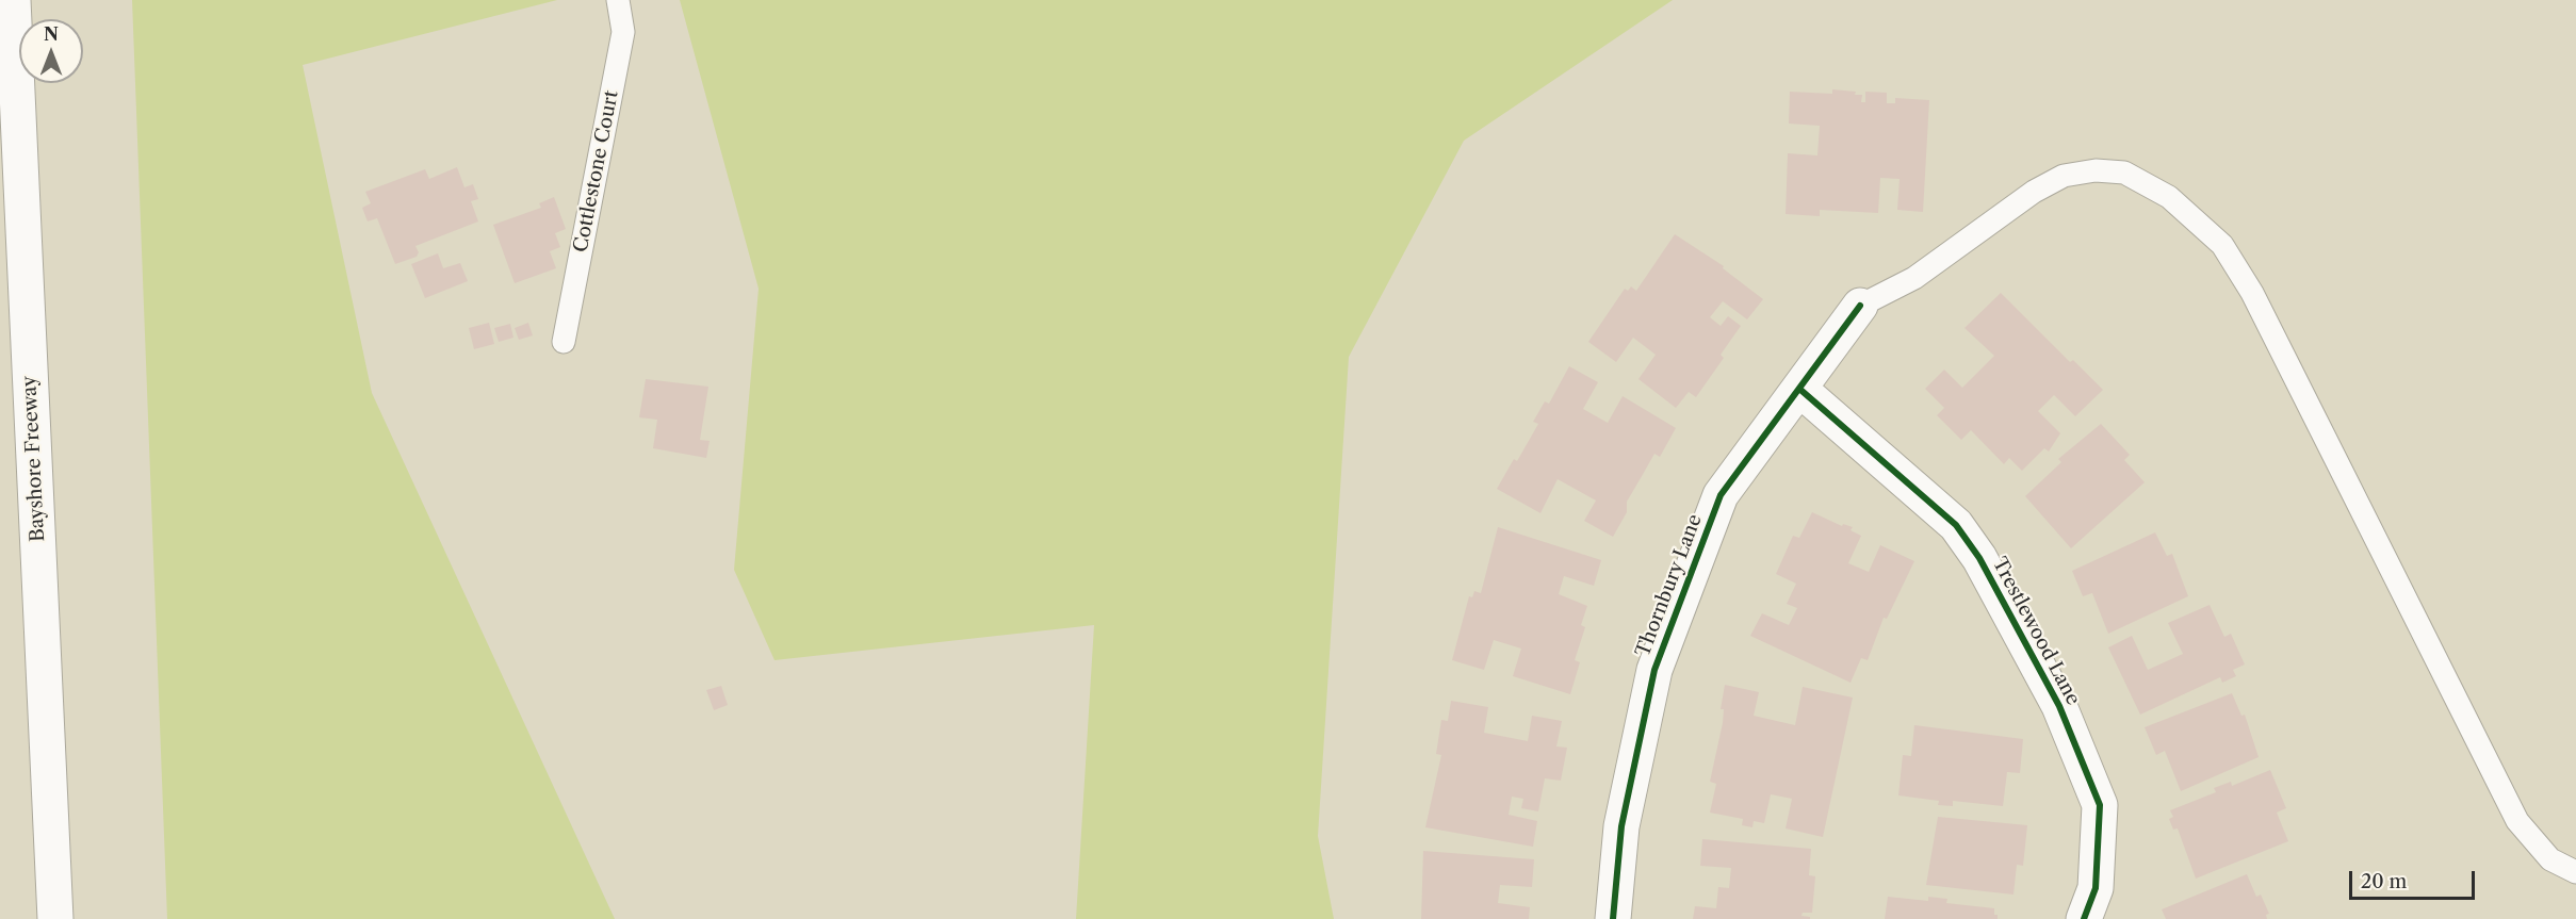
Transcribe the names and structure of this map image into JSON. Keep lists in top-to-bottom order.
{
  "streets": {
    "main road": ["Bayshore Freeway", "Thornbury Lane", "Trestlewood Lane"],
    "lane": ["Cottlestone Court"]
  },
  "crossings": [
    ["Thornbury Lane", "Trestlewood Lane"]
  ],
  "scale_bar": "20 m",
  "north": "top"
}
